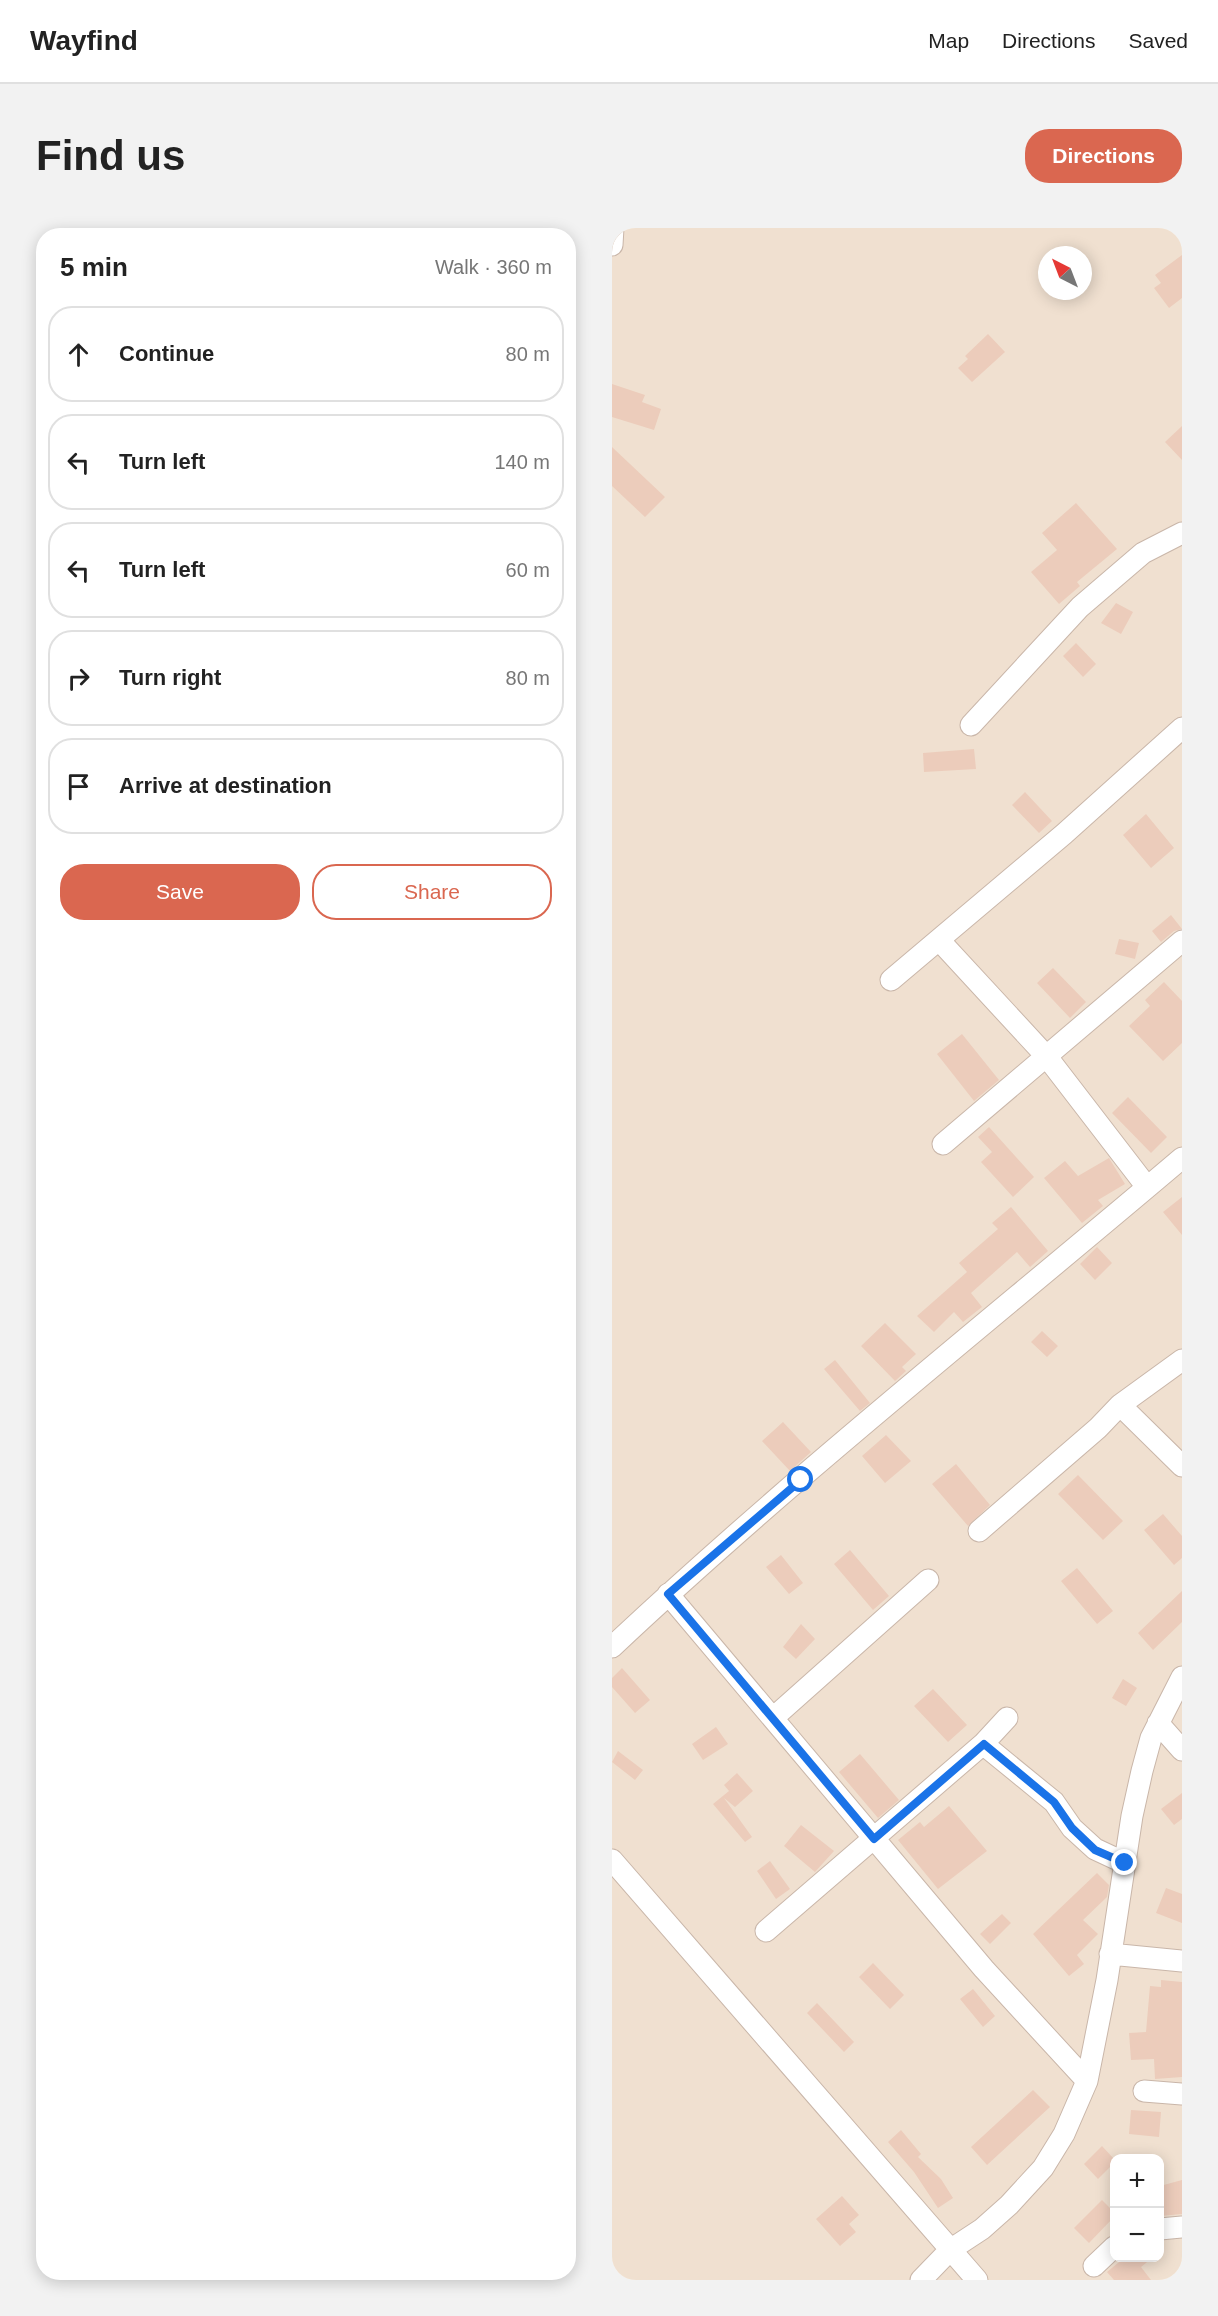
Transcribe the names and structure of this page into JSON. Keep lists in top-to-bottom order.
{
  "north": "top left",
  "page": {
    "header": "Wayfind",
    "nav": ["Map", "Directions", "Saved"],
    "buttons": [
      "Directions",
      ["Save", "Share"]
    ],
    "title": "Find us",
    "heading": ["5 min", "Walk · 360 m"],
    "list": [
      ["Continue", "80 m"],
      ["Turn left", "140 m"],
      ["Turn left", "60 m"],
      ["Turn right", "80 m"],
      "Arrive at destination"
    ],
    "map_buttons": ["+", "−"]
  }
}
